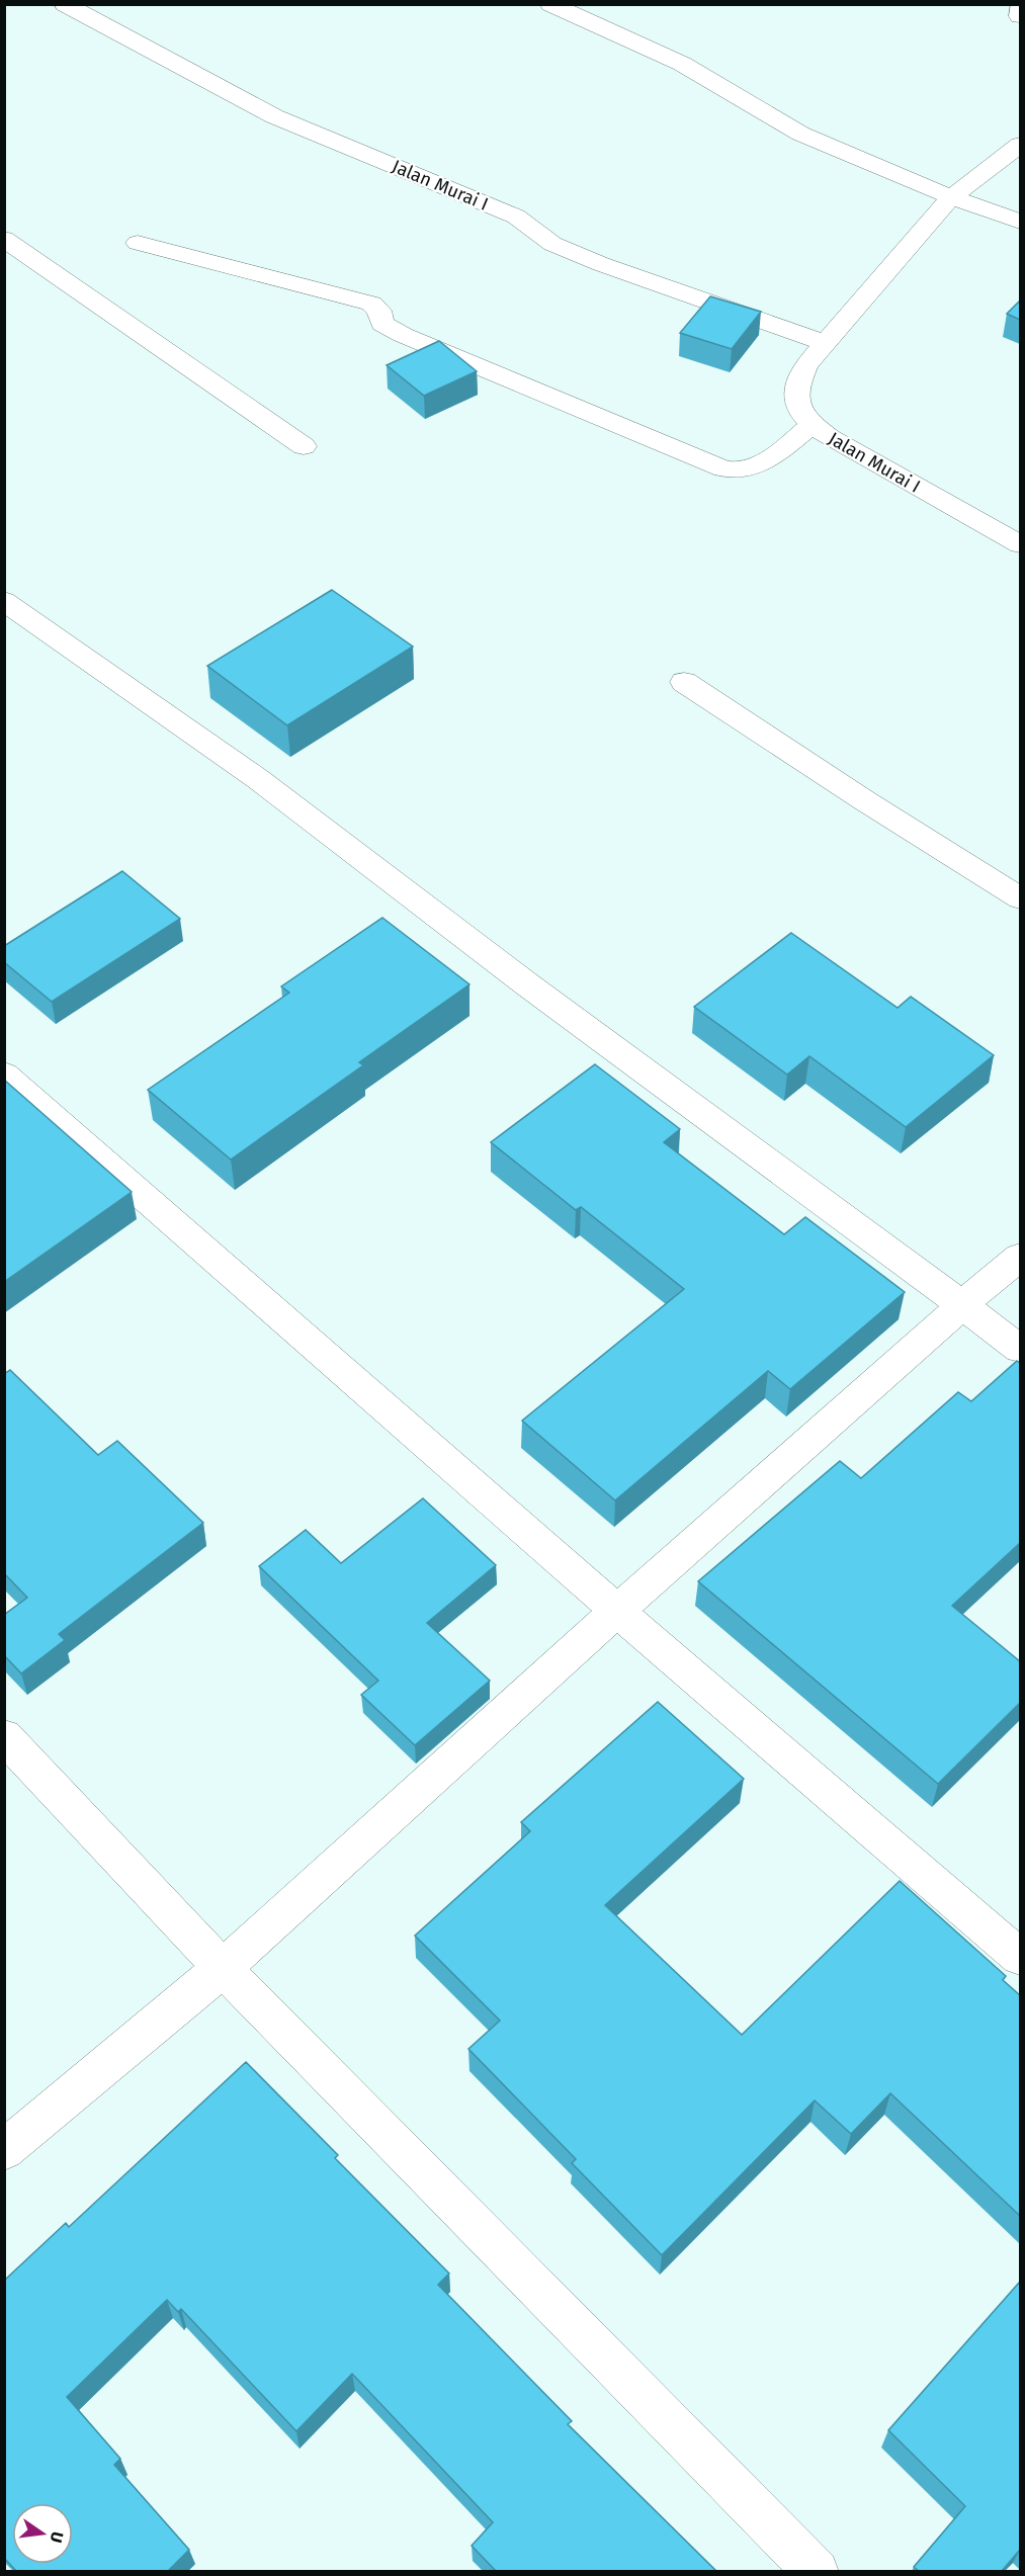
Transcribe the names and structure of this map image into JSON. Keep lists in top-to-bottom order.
{
  "streets": {
    "street": ["Jalan Murai I"]
  },
  "north": "right"
}
